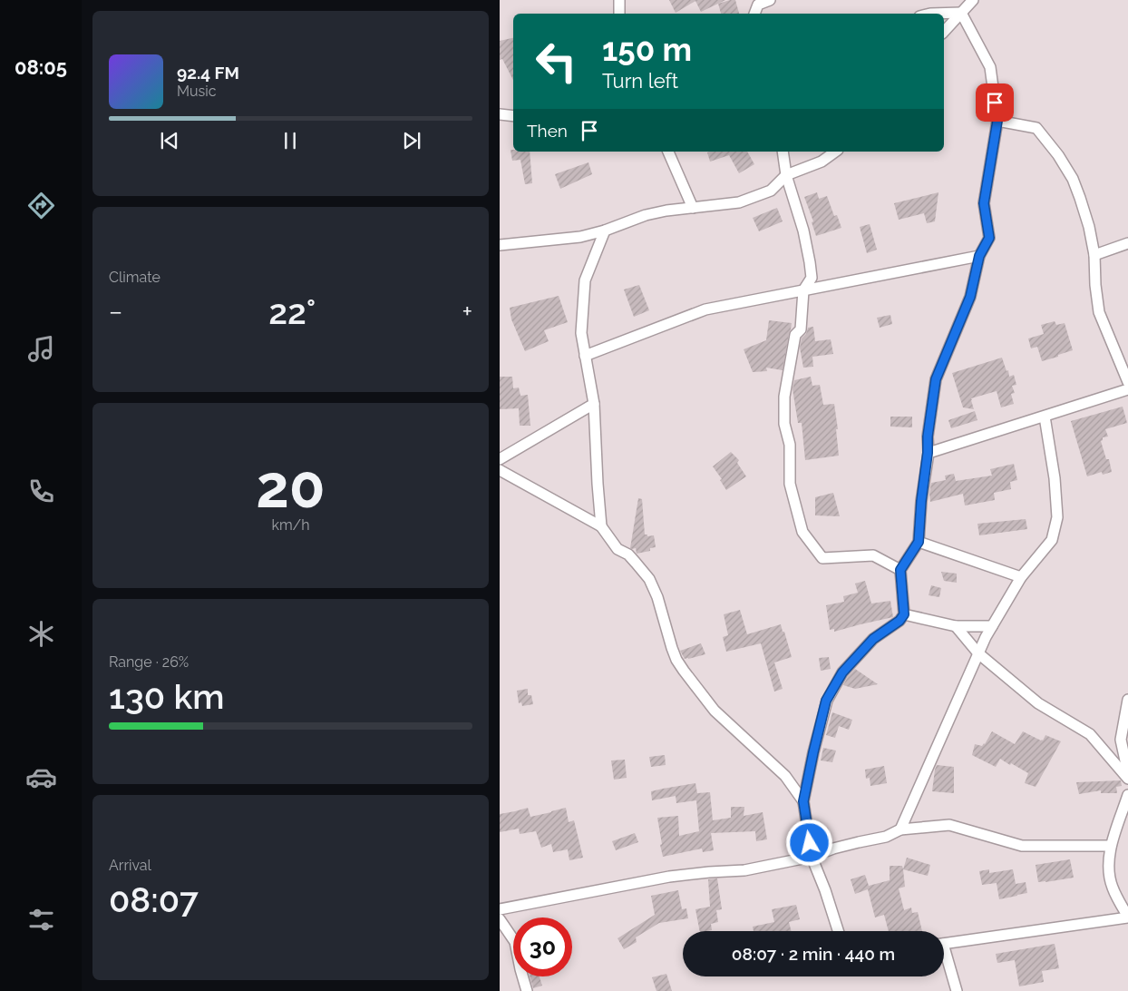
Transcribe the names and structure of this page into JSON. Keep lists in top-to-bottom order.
{
  "page": {
    "tabs": "08:05",
    "turn": ["150 m", "Turn left"],
    "song": ["92.4 FM", "Music"],
    "then": "Then",
    "tile": [
      "Climate",
      ["20", "km/h"],
      ["Range · 26%", "130 km"],
      ["Arrival", "08:07"]
    ],
    "heat": ["−", "22°", "+"],
    "limit": "30",
    "trip": "08:07 · 2 min · 440 m"
  }
}
